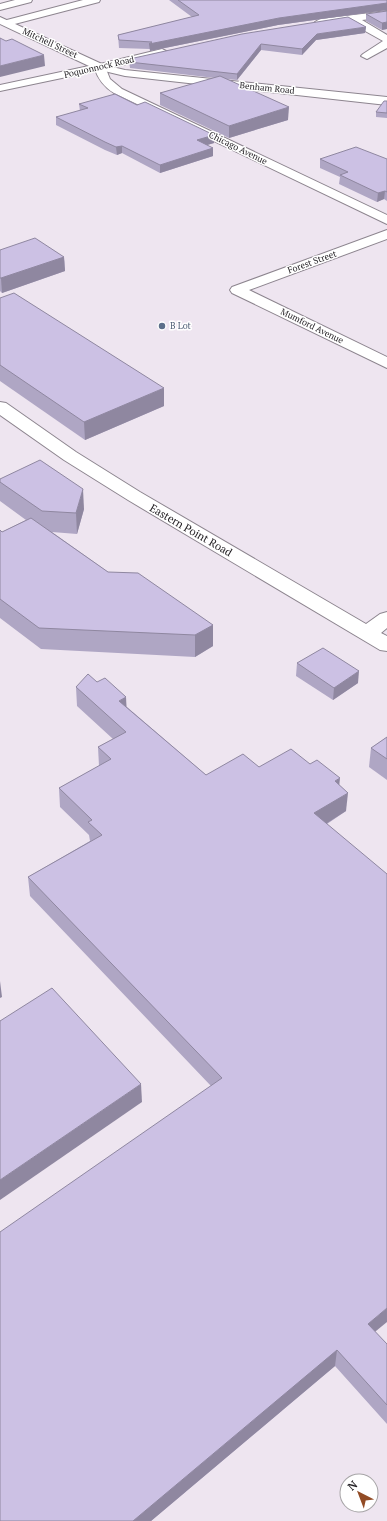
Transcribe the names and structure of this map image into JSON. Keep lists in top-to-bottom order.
{
  "streets": {
    "street": [
      "Mitchell Street",
      "Poquonnock Road",
      "Benham Road",
      "Chicago Avenue",
      "Forest Street",
      "Mumford Avenue",
      "Eastern Point Road"
    ]
  },
  "crossings": [
    ["Mitchell Street", "Poquonnock Road"],
    ["Mitchell Street", "Benham Road"],
    ["Mitchell Street", "Chicago Avenue"],
    ["Poquonnock Road", "Benham Road"],
    ["Poquonnock Road", "Chicago Avenue"],
    ["Benham Road", "Chicago Avenue"],
    ["Forest Street", "Mumford Avenue"]
  ],
  "places": ["B Lot"],
  "north": "top left"
}
